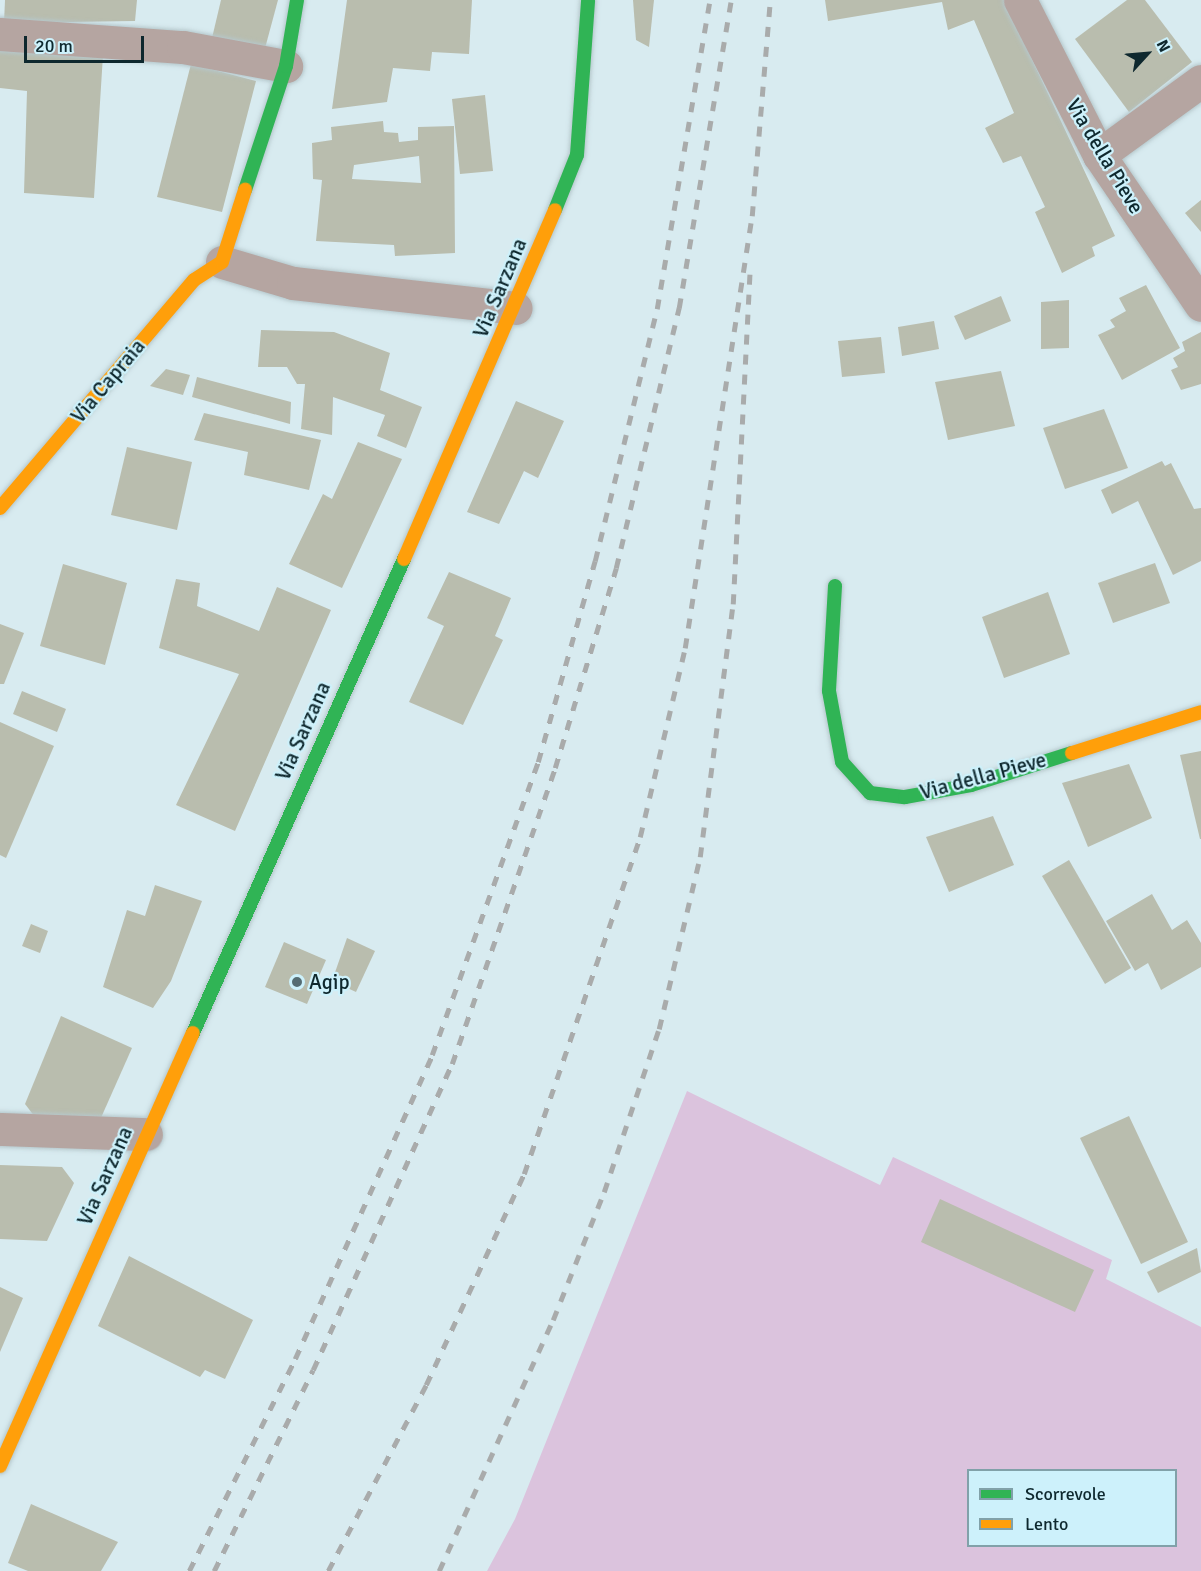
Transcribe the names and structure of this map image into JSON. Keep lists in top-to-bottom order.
{
  "streets": {
    "main road": ["Via della Pieve", "Via Sarzana", "Via Capraia"]
  },
  "places": ["Agip"],
  "legend": ["Scorrevole", "Lento"],
  "scale_bar": "20 m",
  "north": "top right"
}
